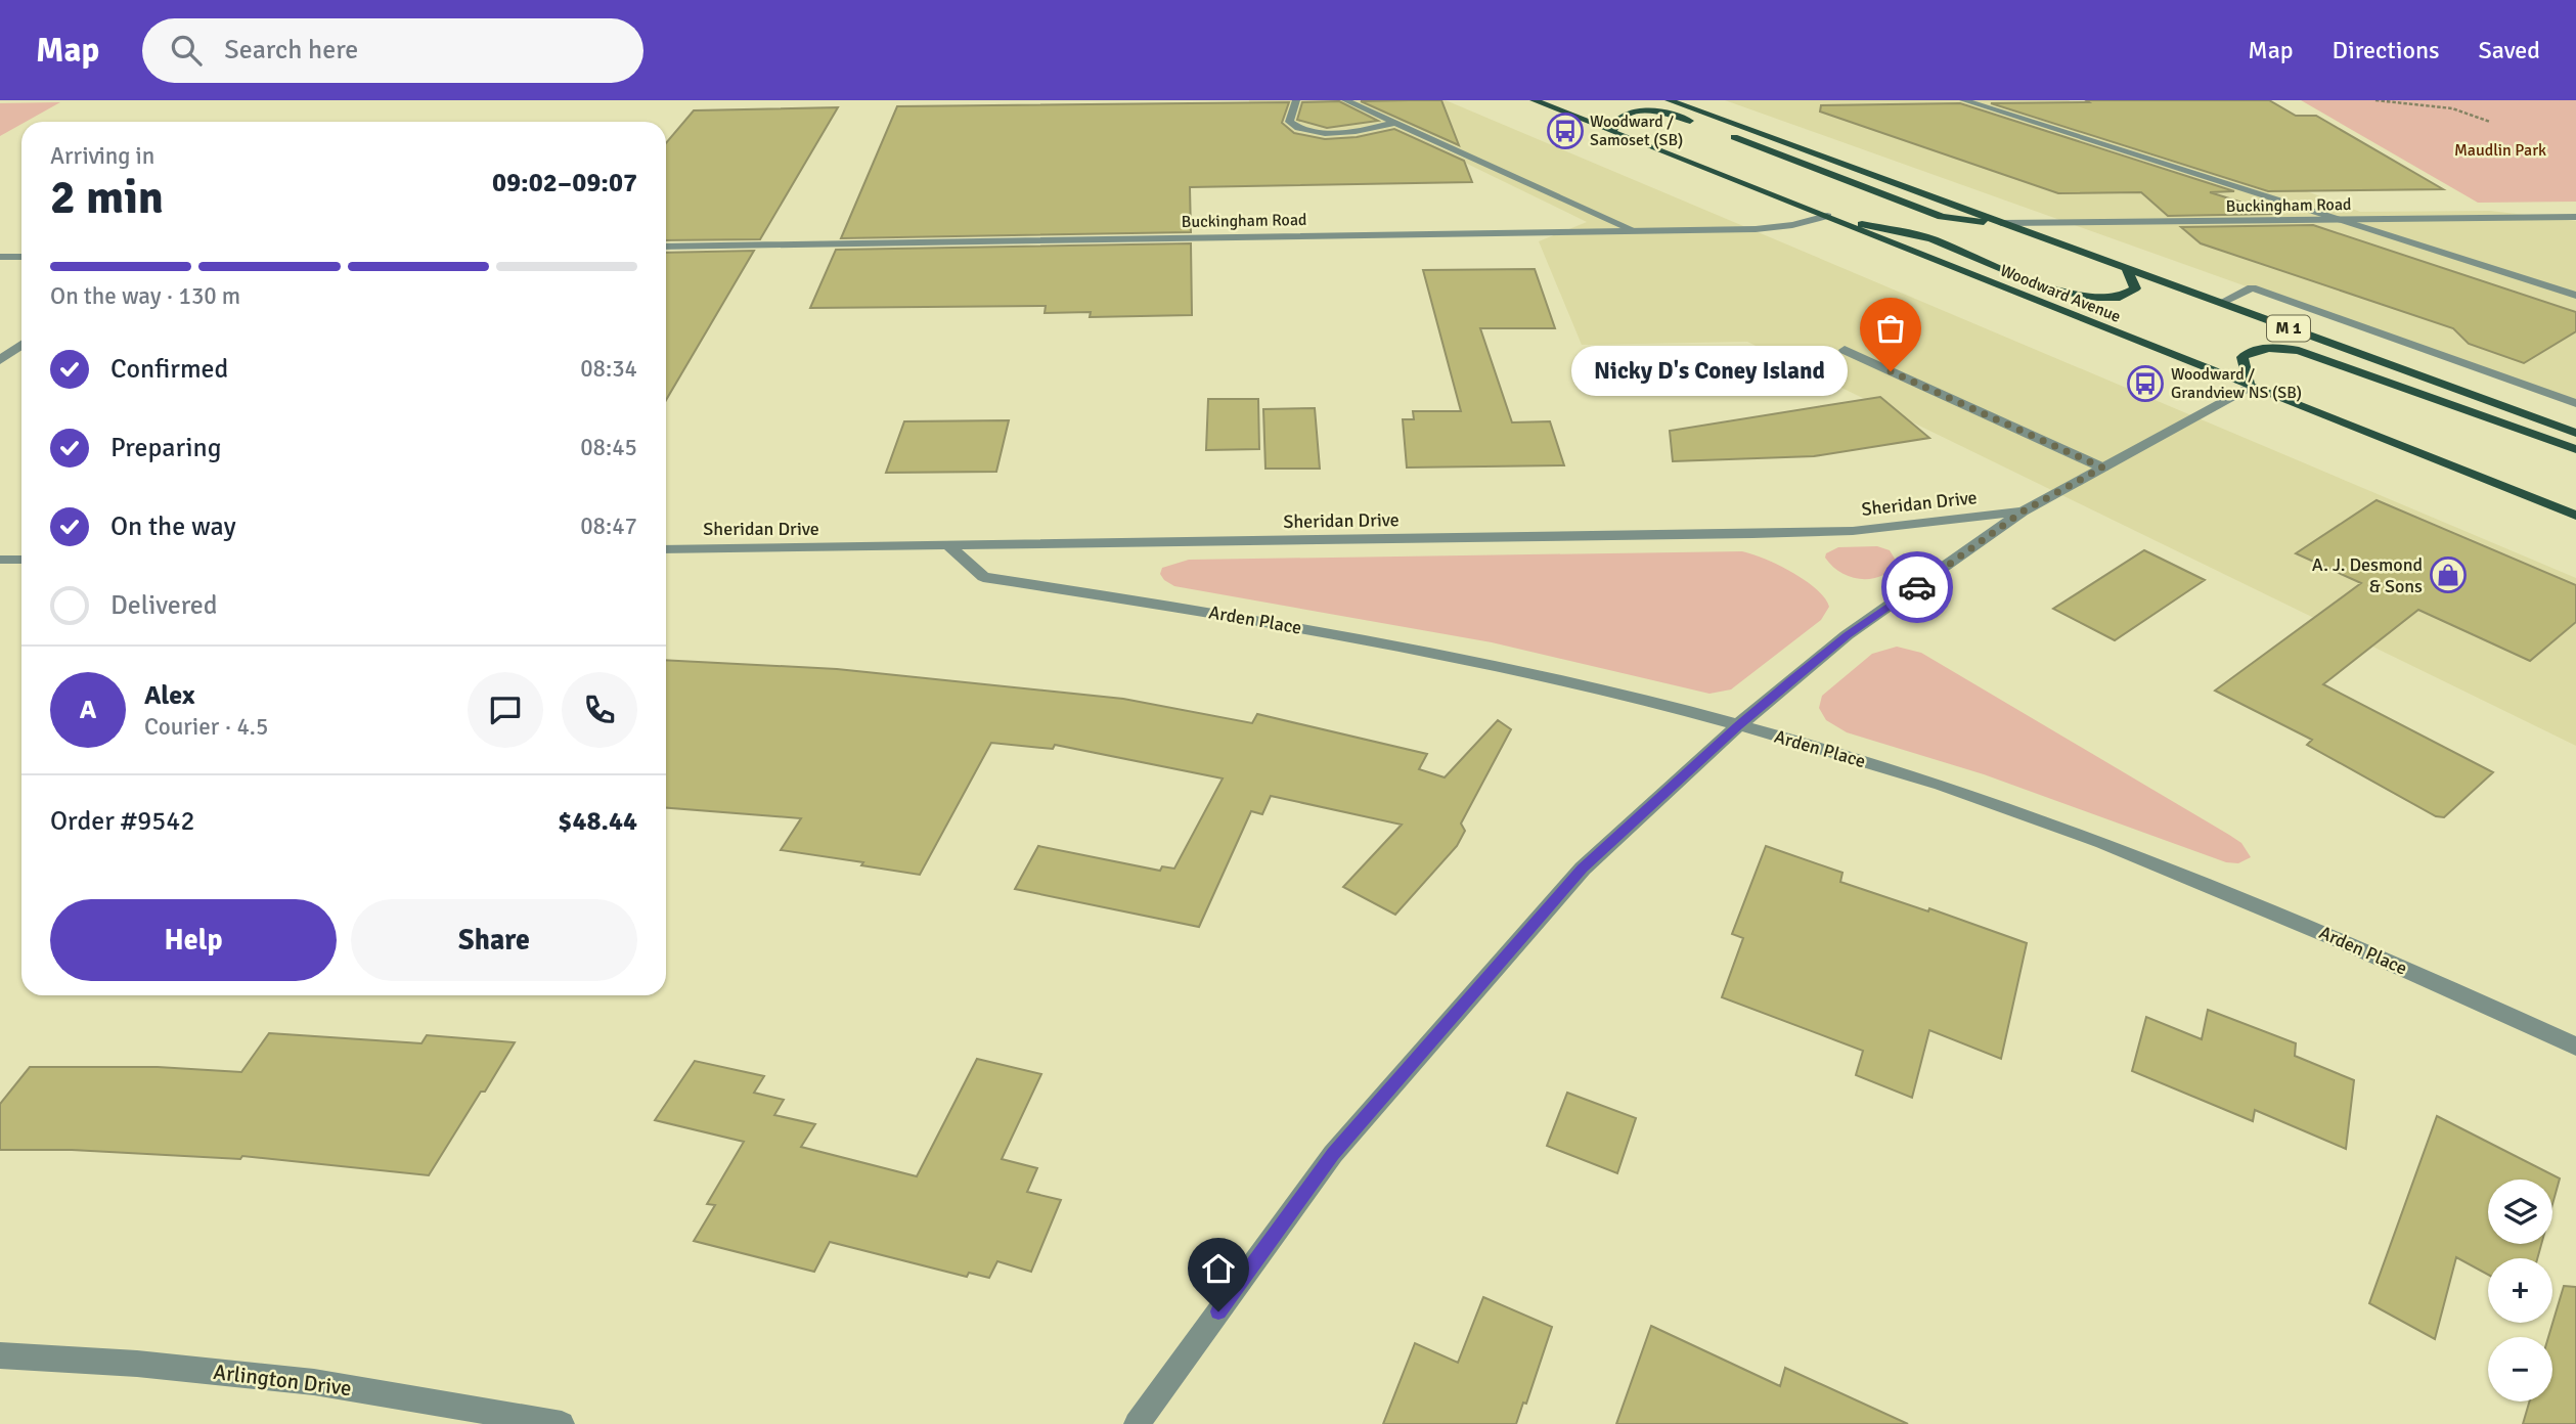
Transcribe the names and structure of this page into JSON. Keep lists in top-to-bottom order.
{
  "streets": {
    "main road": ["Woodward Avenue", "M 1"],
    "street": [
      "Buckingham Road",
      "Sheridan Drive",
      "Arden Place",
      "Arlington Drive"
    ]
  },
  "crossings": [
    ["Buckingham Road", "Woodward Avenue"],
    ["Buckingham Road", "M 1"],
    ["Sheridan Drive", "Arden Place"]
  ],
  "parks": ["Maudlin Park"],
  "places": {
    "bus stop": ["Woodward / Samoset (SB)", "Woodward / Grandview NS (SB)"],
    "other": ["Nicky D's Coney Island"],
    "shop": ["A. J. Desmond & Sons"]
  },
  "page": {
    "header": "Map",
    "search": "Search here",
    "nav": ["Map", "Directions", "Saved"],
    "heading": ["2 min", "Arriving in", "09:02–09:07"],
    "panel": [
      "Alex",
      "Courier · 4.5",
      "Order #9542",
      "$48.44"
    ],
    "bar": "On the way · 130 m",
    "list": [
      ["Confirmed", "08:34"],
      ["Preparing", "08:45"],
      ["On the way", "08:47"],
      "Delivered"
    ],
    "bubble": "Nicky D's Coney Island",
    "round": "A",
    "buttons": ["Help", "Share"],
    "map_buttons": ["+", "−"]
  }
}
